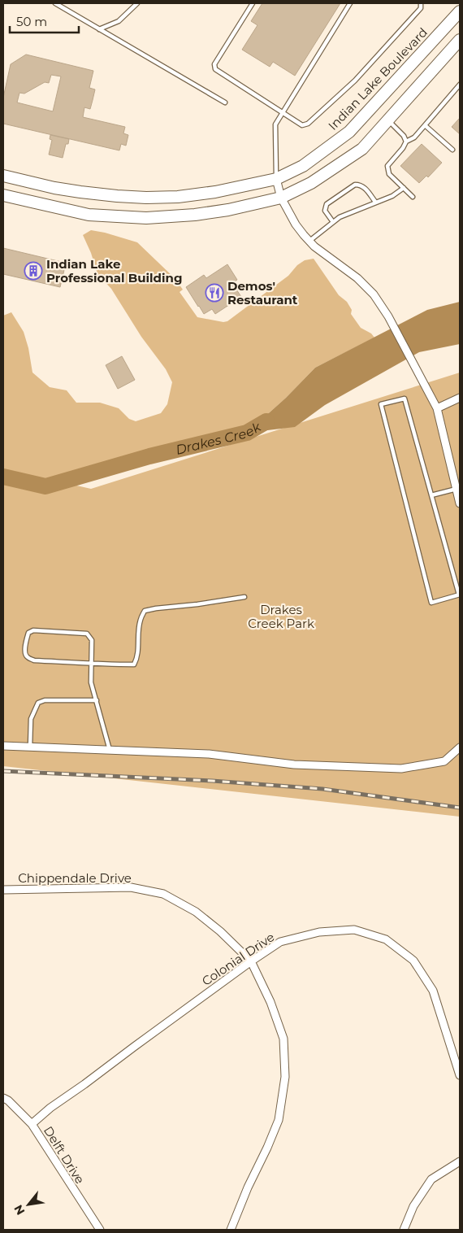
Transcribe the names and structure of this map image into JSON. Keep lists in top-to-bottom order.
{
  "streets": {
    "main road": ["Indian Lake Boulevard"],
    "street": ["Chippendale Drive", "Colonial Drive", "Delft Drive"]
  },
  "crossings": [
    ["Chippendale Drive", "Colonial Drive"],
    ["Colonial Drive", "Delft Drive"]
  ],
  "water": ["Drakes Creek"],
  "parks": ["Drakes Creek Park"],
  "places": {
    "building": ["Indian Lake Professional Building"],
    "restaurant": ["Demos' Restaurant"]
  },
  "scale_bar": "50 m",
  "north": "bottom left"
}
